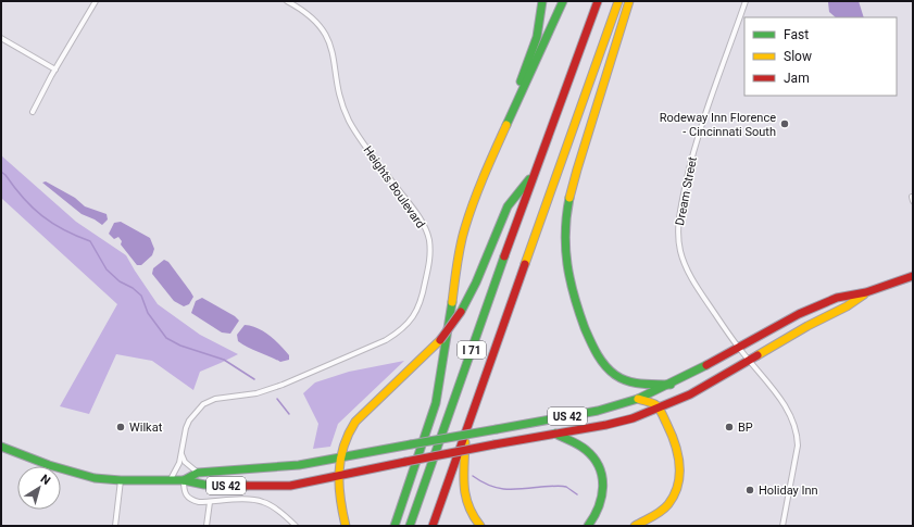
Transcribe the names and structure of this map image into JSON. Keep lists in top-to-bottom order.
{
  "streets": {
    "main road": ["I 71", "US 42"],
    "street": ["Heights Boulevard", "Dream Street"]
  },
  "crossings": [
    ["Heights Boulevard", "US 42"],
    ["Dream Street", "US 42"]
  ],
  "places": [
    "Rodeway Inn Florence - Cincinnati South",
    "Wilkat",
    "BP",
    "Holiday Inn"
  ],
  "legend": ["Fast", "Slow", "Jam"],
  "north": "top right"
}
